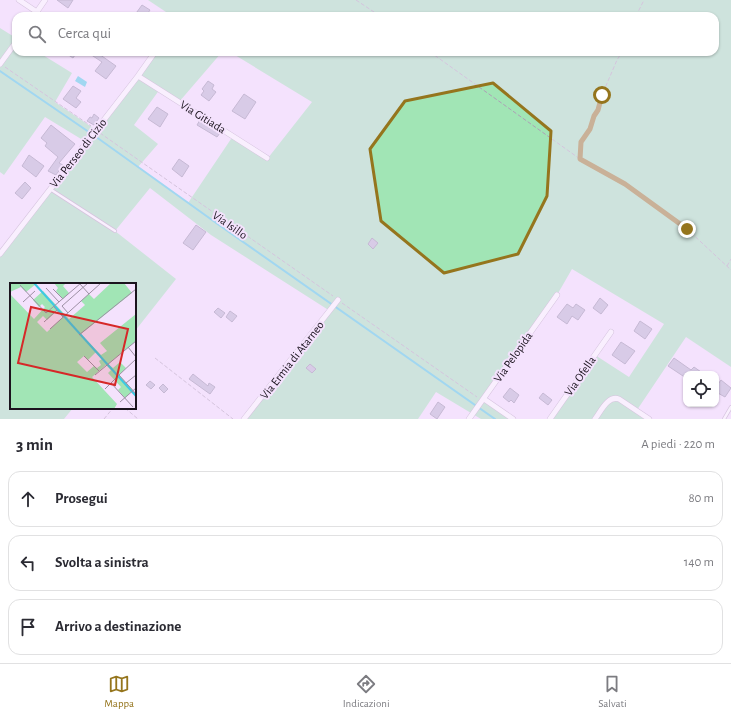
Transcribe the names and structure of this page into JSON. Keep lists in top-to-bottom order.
{
  "streets": {
    "street": [
      "Via Gitiada",
      "Via Perseo di Cizio",
      "Via Pelopida",
      "Via Ermia di Atarneo",
      "Via Ofella"
    ],
    "path": ["Via Isillo"]
  },
  "crossings": [
    ["Via Gitiada", "Via Perseo di Cizio"],
    ["Via Perseo di Cizio", "Via Isillo"],
    ["Via Isillo", "Via Pelopida"],
    ["Via Isillo", "Via Ermia di Atarneo"]
  ],
  "page": {
    "search": "Cerca qui",
    "heading": ["3 min", "A piedi · 220 m"],
    "list": [
      ["Prosegui", "80 m"],
      ["Svolta a sinistra", "140 m"],
      "Arrivo a destinazione"
    ],
    "nav": ["Mappa", "Indicazioni", "Salvati"]
  }
}
